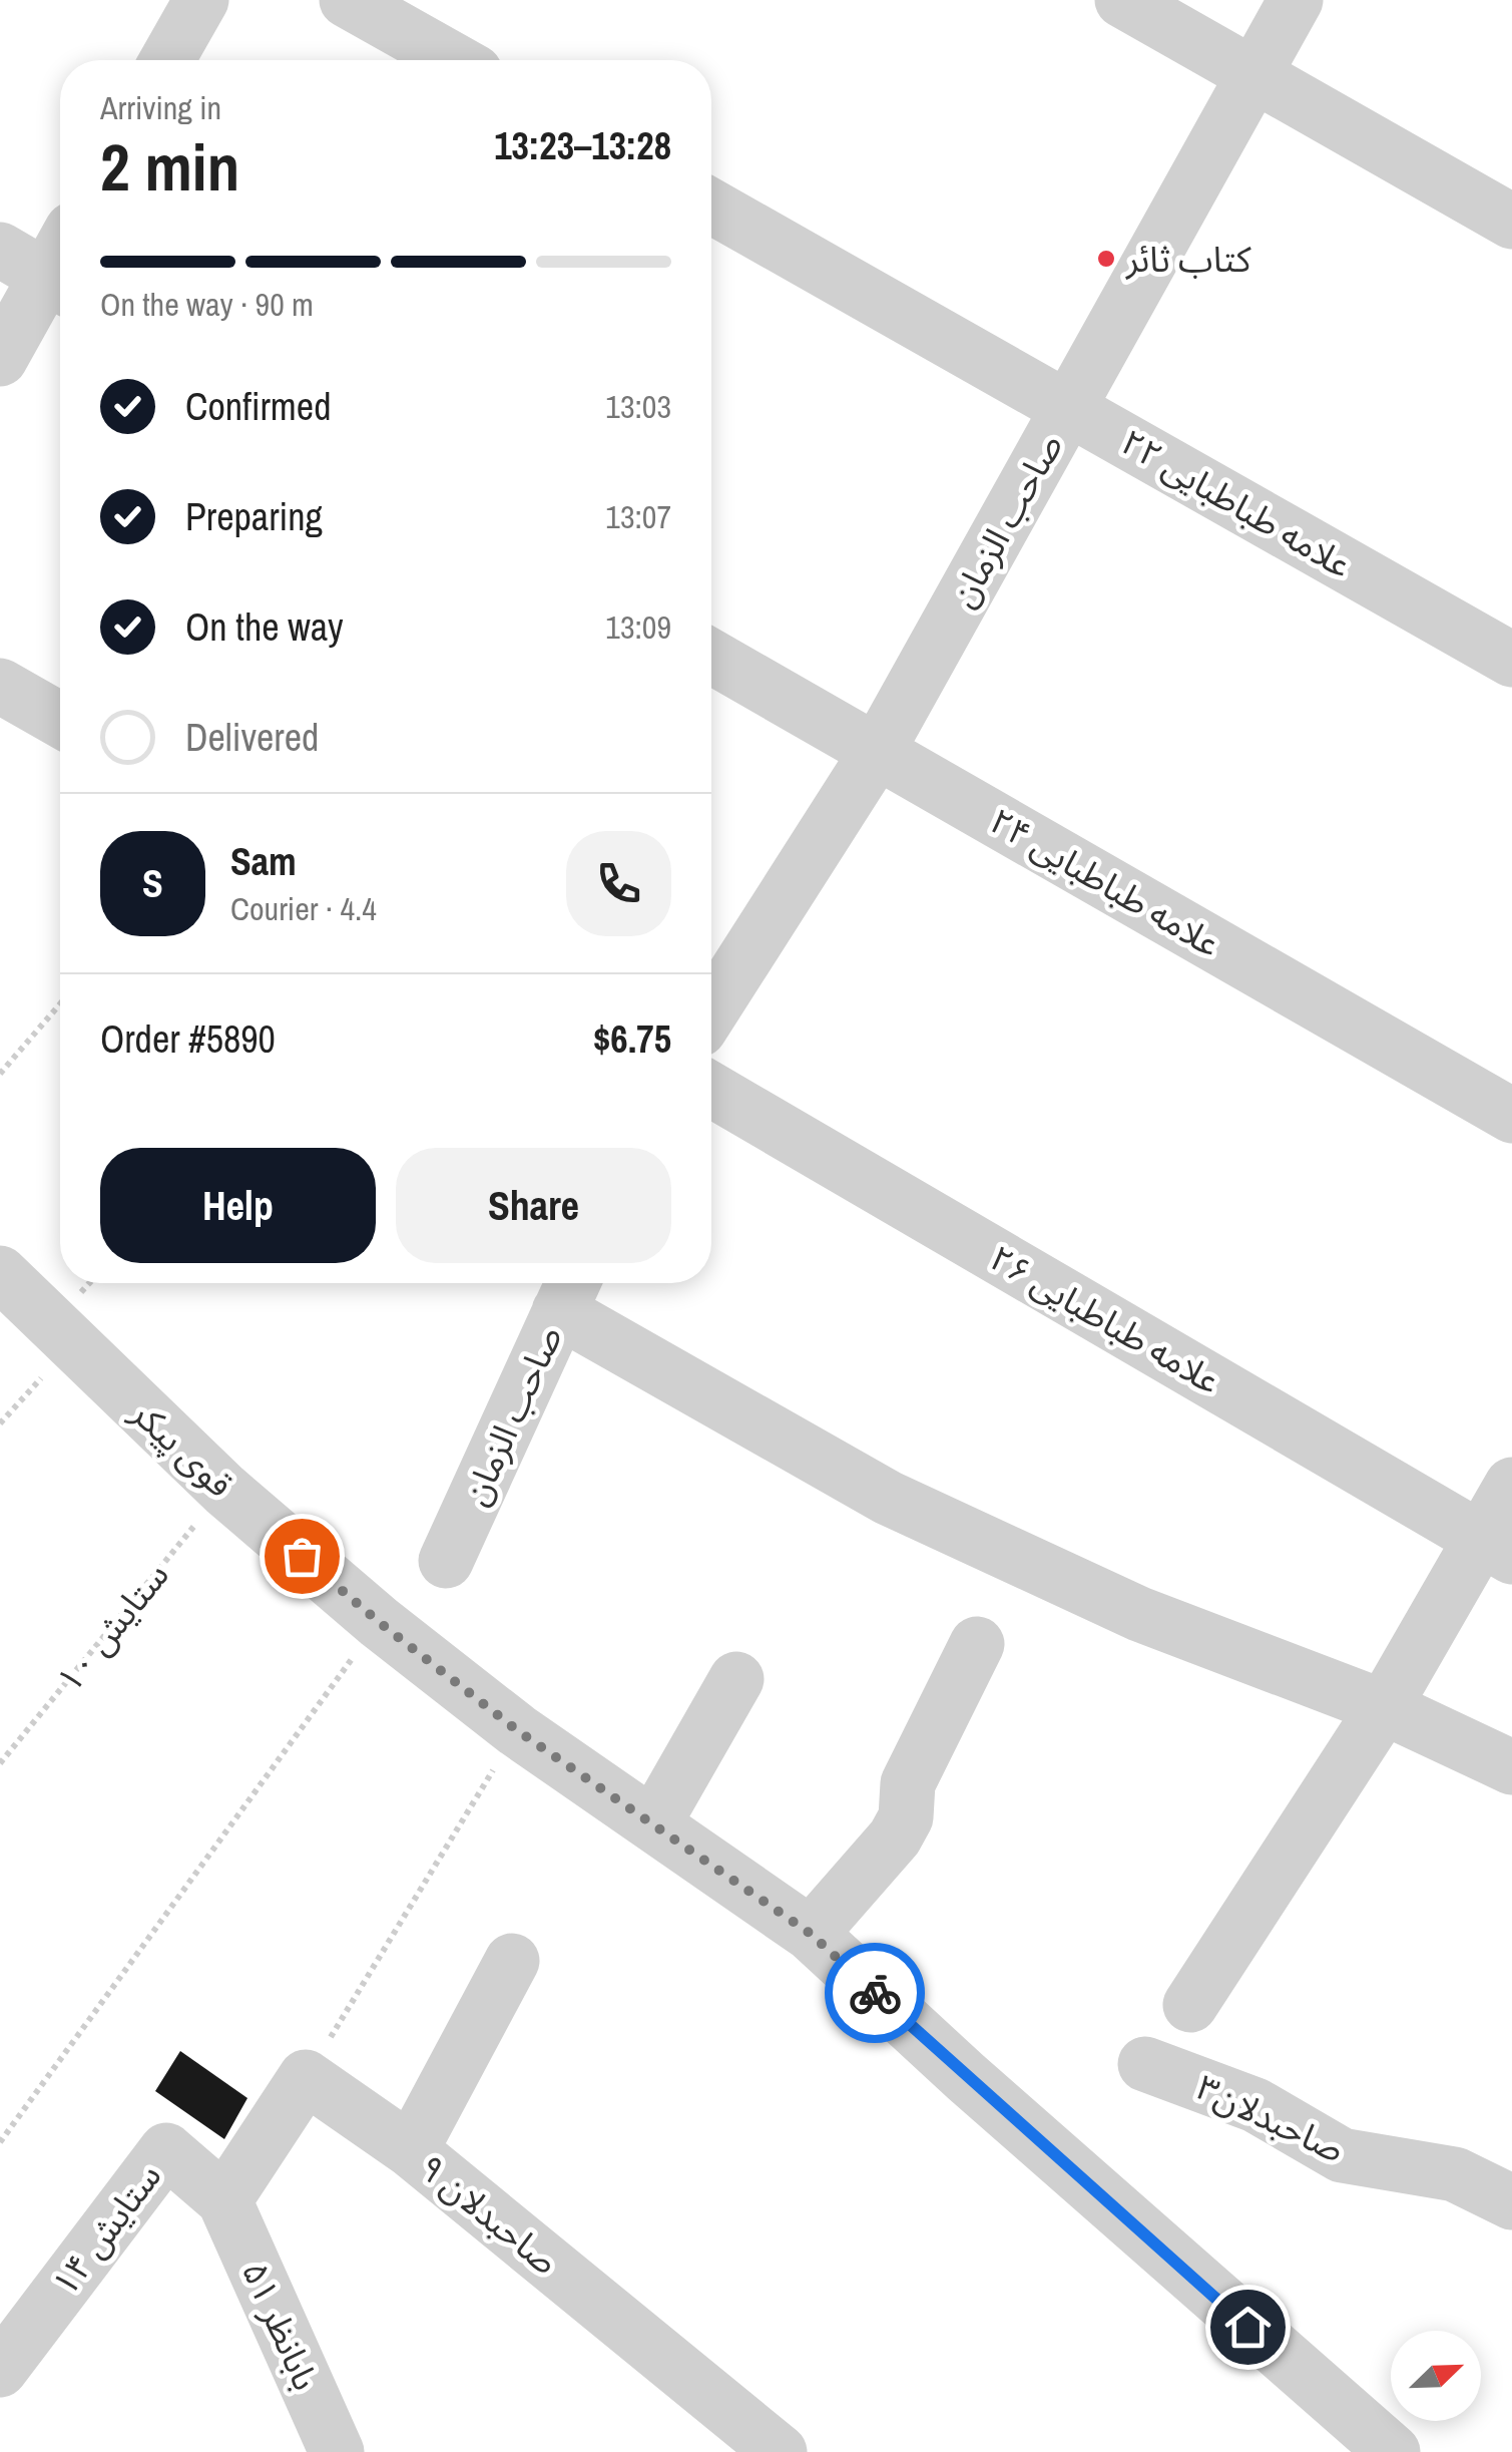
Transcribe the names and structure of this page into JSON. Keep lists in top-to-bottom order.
{
  "streets": {
    "street": [
      "علامه طباطبایی ۲۲",
      "صاحب الزمان",
      "علامه طباطبایی ۲۴",
      "علامه طباطبایی ۲۶",
      "قوی پیکر",
      "صاحبدلان۳",
      "صاحبدلان ۹",
      "ستایش ۱۴",
      "بابانظر ۵۱"
    ],
    "path": ["ستایش ۱۰"]
  },
  "crossings": [
    ["علامه طباطبایی ۲۲", "صاحب الزمان"],
    ["صاحب الزمان", "علامه طباطبایی ۲۴"],
    ["قوی پیکر", "ستایش ۱۰"],
    ["ستایش ۱۴", "بابانظر ۵۱"]
  ],
  "places": ["کتاب ثائر"],
  "north": "top right",
  "page": {
    "heading": ["2 min", "Arriving in", "13:23–13:28"],
    "panel": [
      "Sam",
      "Courier · 4.4",
      "Order #5890",
      "$6.75"
    ],
    "bar": "On the way · 90 m",
    "list": [
      ["Confirmed", "13:03"],
      ["Preparing", "13:07"],
      ["On the way", "13:09"],
      "Delivered"
    ],
    "round": "S",
    "buttons": ["Help", "Share"]
  }
}
